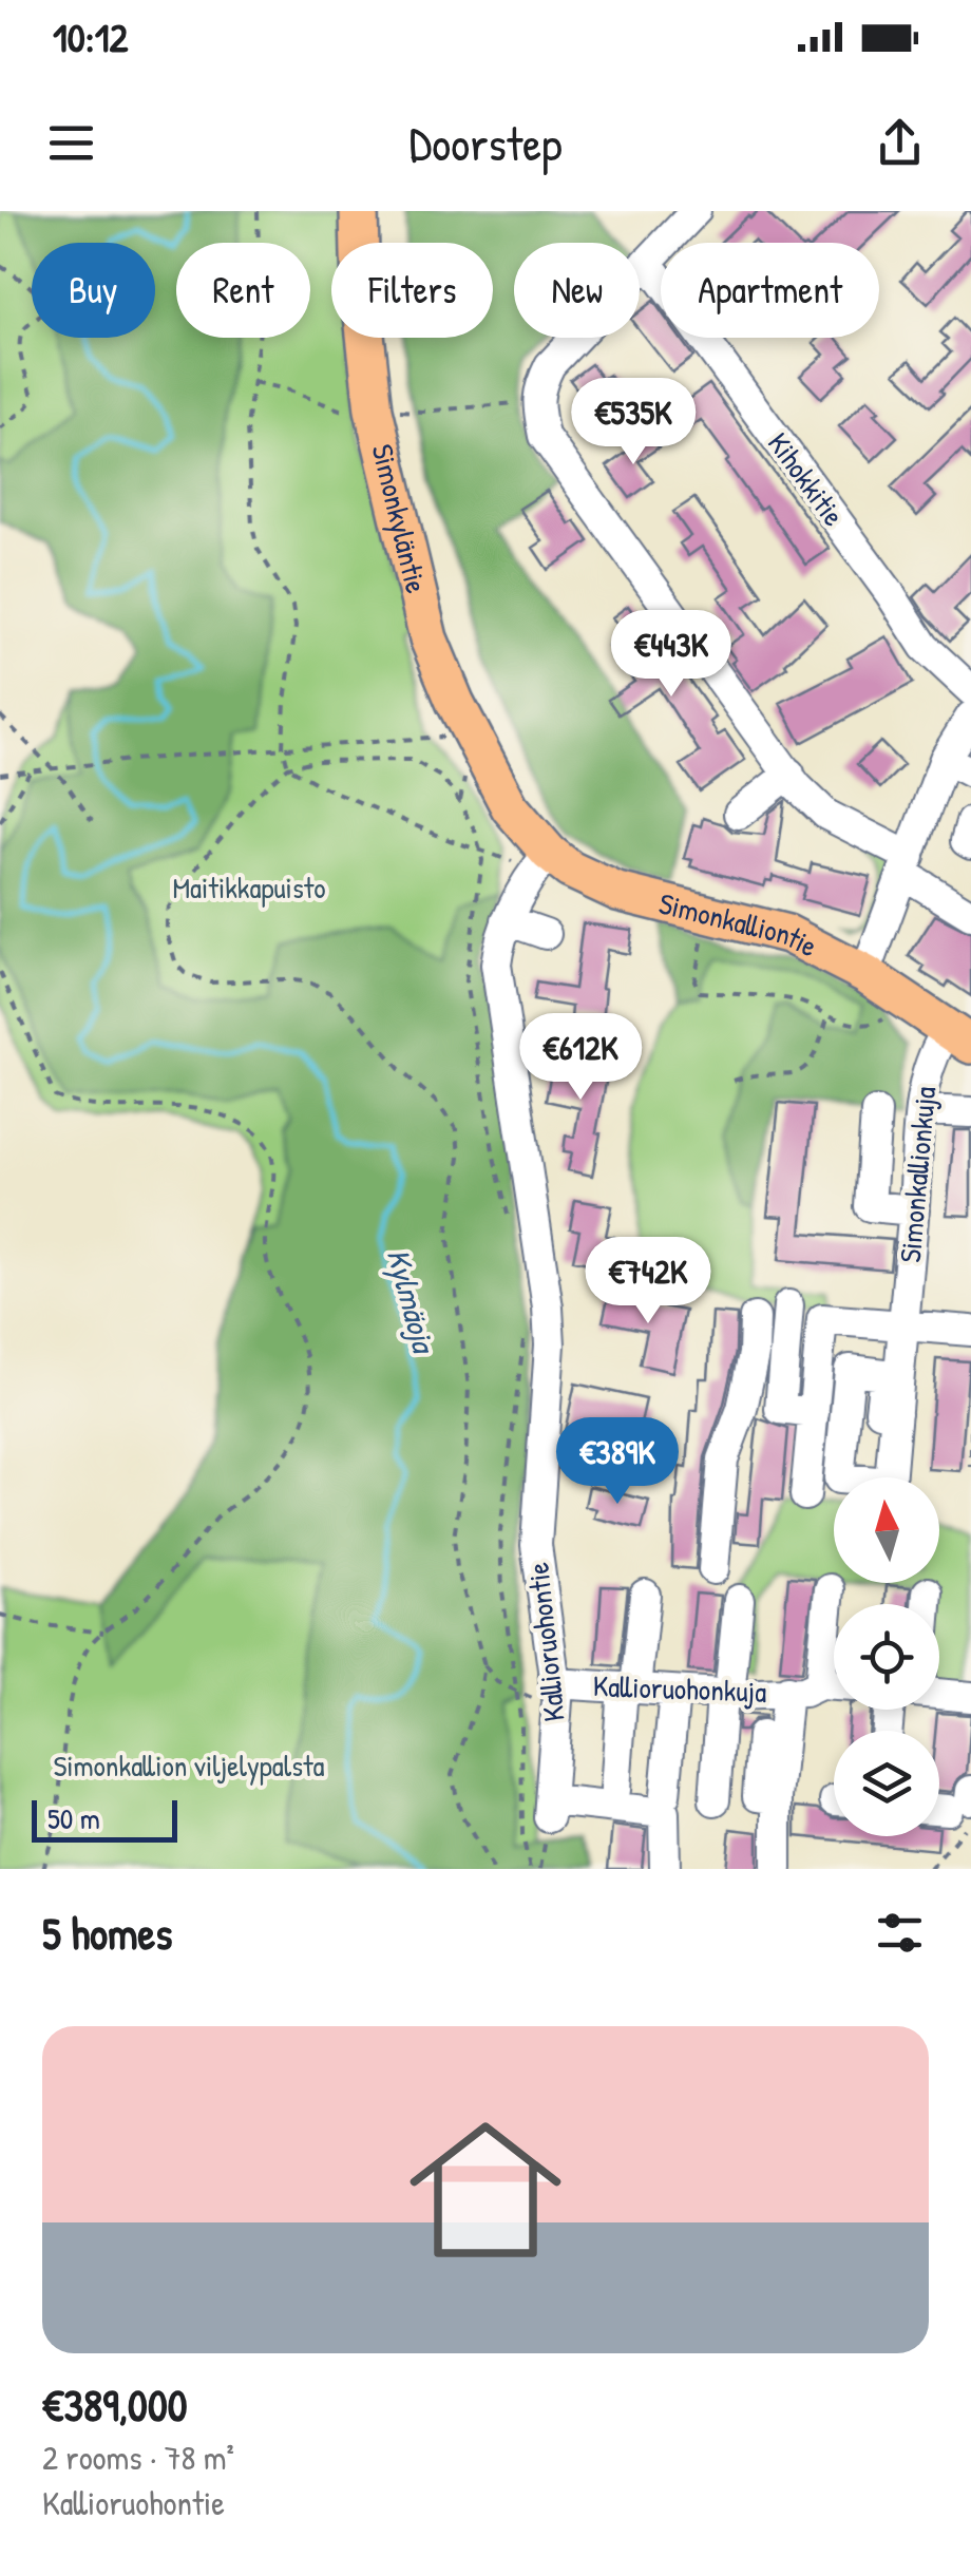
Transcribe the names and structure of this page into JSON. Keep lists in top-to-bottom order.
{
  "streets": {
    "main road": ["Simonkyläntie", "Simonkalliontie"],
    "street": [
      "Kihokkitie",
      "Simonkallionkuja",
      "Kallioruohontie",
      "Kallioruohonkuja"
    ]
  },
  "crossings": [
    ["Simonkyläntie", "Simonkalliontie"],
    ["Simonkalliontie", "Simonkallionkuja"],
    ["Simonkalliontie", "Kallioruohontie"],
    ["Kallioruohontie", "Kallioruohonkuja"]
  ],
  "water": ["Kylmäoja"],
  "parks": ["Maitikkapuisto", "Simonkallion viljelypalsta"],
  "scale_bar": "50 m",
  "north": "top",
  "page": {
    "status": "10:12",
    "header": "Doorstep",
    "chip": [
      "Buy",
      "Rent",
      "Filters",
      "New",
      "Apartment"
    ],
    "price": [
      "€535K",
      "€443K",
      "€612K",
      "€742K",
      "€389K"
    ],
    "scale": "50 m",
    "heading": "5 homes",
    "list": [
      {
        "name": "€389,000",
        "note": "2 rooms · 78 m² · Kallioruohontie"
      }
    ]
  }
}
